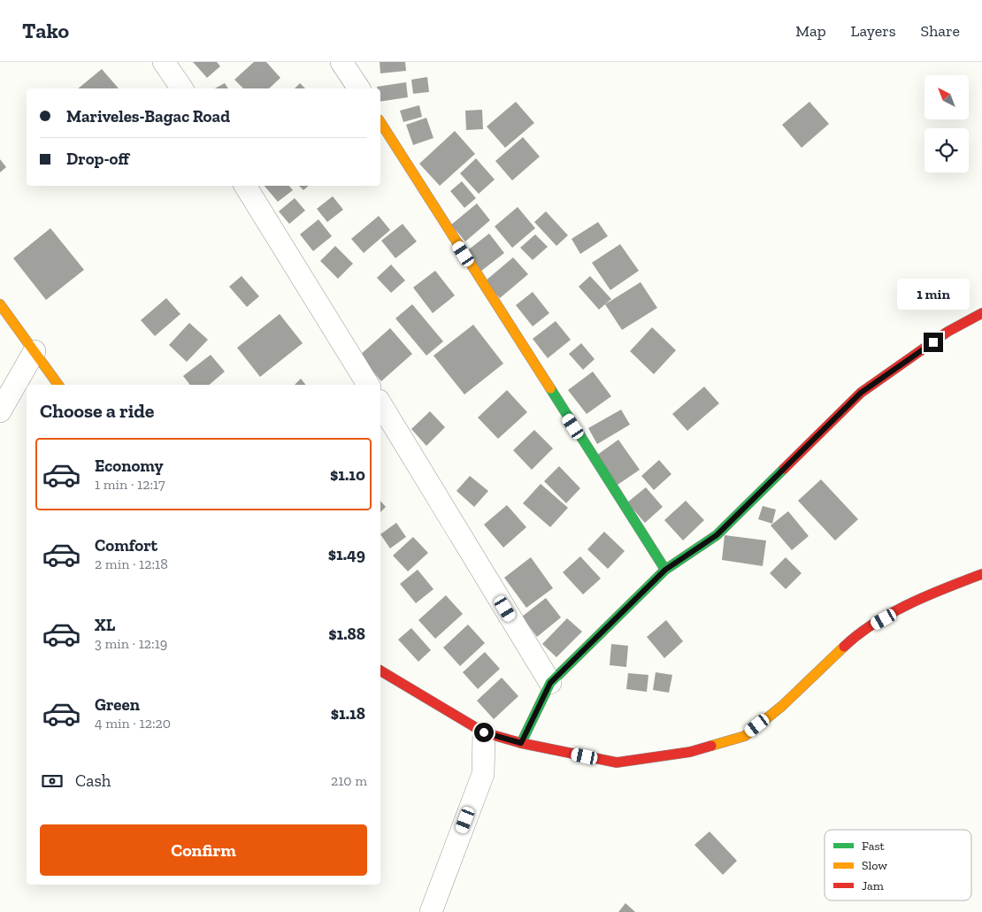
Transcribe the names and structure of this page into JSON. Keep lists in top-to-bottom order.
{
  "legend": ["Fast", "Slow", "Jam"],
  "north": "top left",
  "page": {
    "header": "Tako",
    "nav": ["Map", "Layers", "Share"],
    "banner": ["Mariveles-Bagac Road", "Drop-off"],
    "bubble": "1 min",
    "heading": "Choose a ride",
    "list": [
      {
        "name": "Economy",
        "note": "1 min · 12:17",
        "value": "$1.10"
      },
      {
        "name": "Comfort",
        "note": "2 min · 12:18",
        "value": "$1.49"
      },
      {
        "name": "XL",
        "note": "3 min · 12:19",
        "value": "$1.88"
      },
      {
        "name": "Green",
        "note": "4 min · 12:20",
        "value": "$1.18"
      }
    ],
    "pay": ["Cash", "210 m"],
    "buttons": "Confirm"
  }
}
